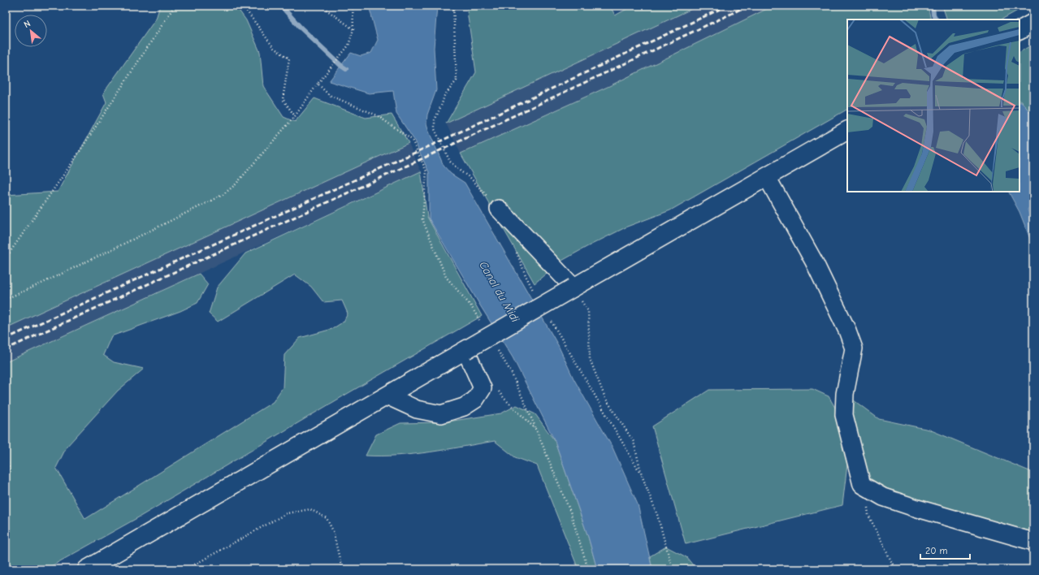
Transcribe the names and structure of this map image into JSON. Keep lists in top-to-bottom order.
{
  "water": ["Canal du Midi"],
  "scale_bar": "20 m",
  "north": "top left"
}
